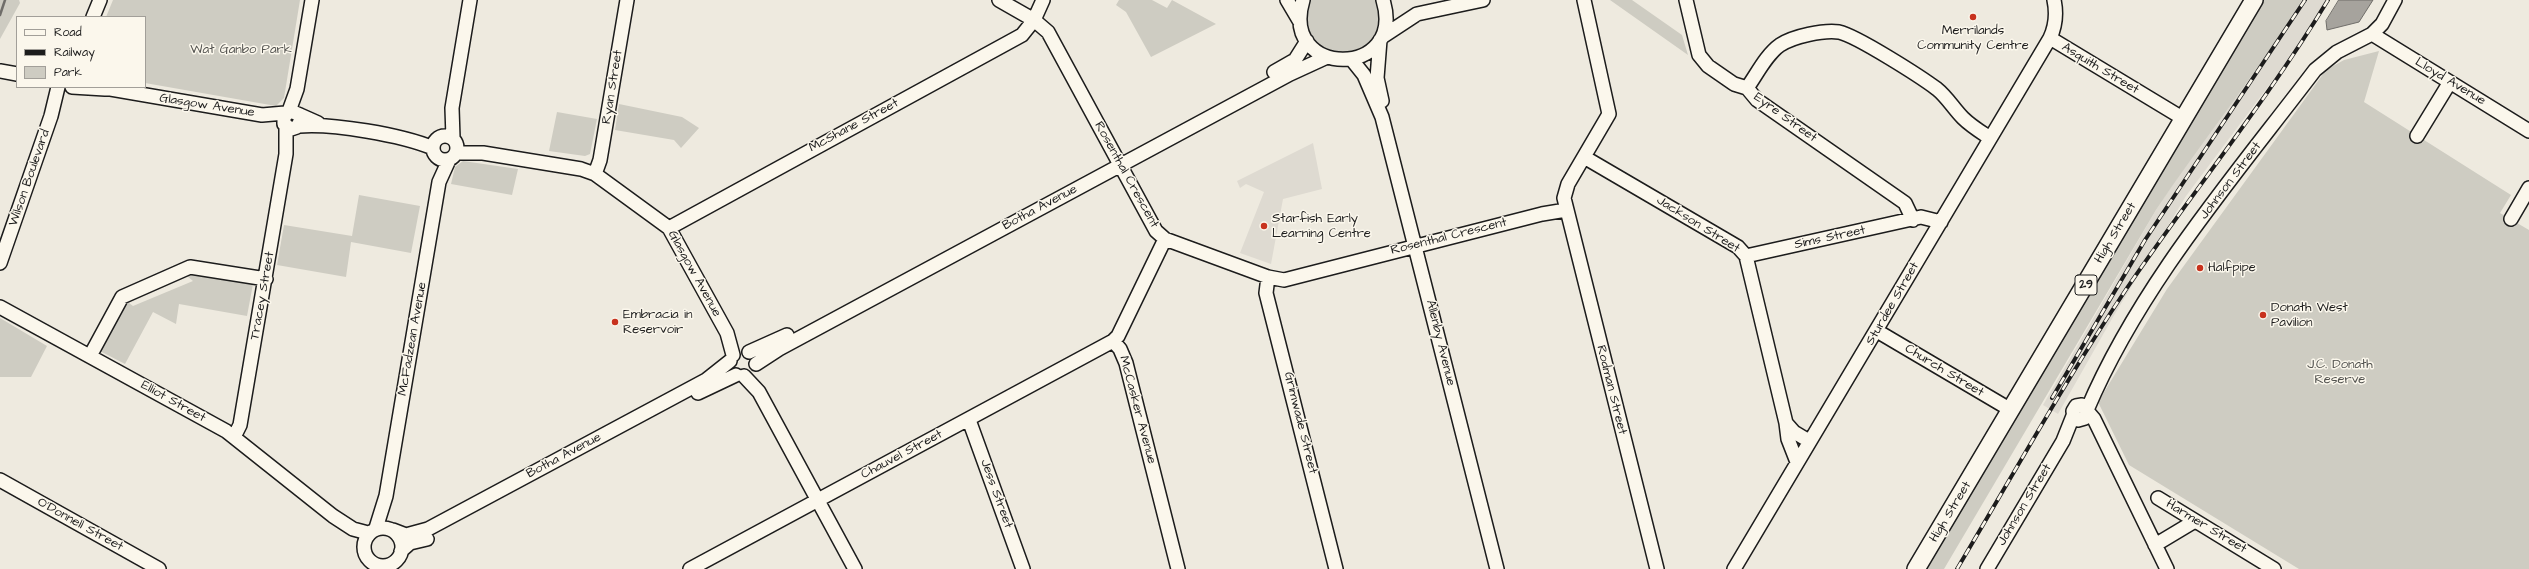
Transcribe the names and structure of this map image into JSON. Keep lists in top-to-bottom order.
{
  "streets": {
    "main road": ["High Street", "29"],
    "street": [
      "Asquith Street",
      "Lloyd Avenue",
      "Ryan Street",
      "Glasgow Avenue",
      "Eyre Street",
      "McShane Street",
      "Rosenthal Crescent",
      "Wilson Boulevard",
      "Johnson Street",
      "Botha Avenue",
      "Jackson Street",
      "Sims Street",
      "Tracey Street",
      "Sturdee Street",
      "McFadzean Avenue",
      "Allenby Avenue",
      "Church Street",
      "Rodman Street",
      "Elliot Street",
      "McCasker Avenue",
      "Grimwade Street",
      "Chauvel Street",
      "Jess Street",
      "O'Donnell Street",
      "Harmer Street"
    ]
  },
  "crossings": [
    ["Asquith Street", "High Street"],
    ["Asquith Street", "Sturdee Street"],
    ["Lloyd Avenue", "Johnson Street"],
    ["Ryan Street", "Glasgow Avenue"],
    ["Glasgow Avenue", "McShane Street"],
    ["Glasgow Avenue", "Wilson Boulevard"],
    ["Glasgow Avenue", "Botha Avenue"],
    ["Glasgow Avenue", "Tracey Street"],
    ["Glasgow Avenue", "McFadzean Avenue"],
    ["Eyre Street", "Sims Street"],
    ["McShane Street", "Rosenthal Crescent"],
    ["Rosenthal Crescent", "Botha Avenue"],
    ["Rosenthal Crescent", "Allenby Avenue"],
    ["Rosenthal Crescent", "Rodman Street"],
    ["Rosenthal Crescent", "McCasker Avenue"],
    ["Rosenthal Crescent", "Grimwade Street"],
    ["Botha Avenue", "McFadzean Avenue"],
    ["Botha Avenue", "Elliot Street"],
    ["Jackson Street", "Sims Street"],
    ["Jackson Street", "Sturdee Street"],
    ["High Street", "Church Street"],
    ["Sims Street", "Sturdee Street"],
    ["Tracey Street", "Elliot Street"],
    ["Sturdee Street", "Church Street"],
    ["McFadzean Avenue", "Elliot Street"],
    ["McCasker Avenue", "Chauvel Street"],
    ["Chauvel Street", "Jess Street"]
  ],
  "parks": ["Wat Ganbo Park", "J.C. Donath Reserve"],
  "places": [
    "Merrilands Community Centre",
    "Starfish Early Learning Centre",
    "Halfpipe",
    "Donath West Pavilion",
    "Embracia in Reservoir"
  ],
  "legend": ["Road", "Railway", "Park"]
}
